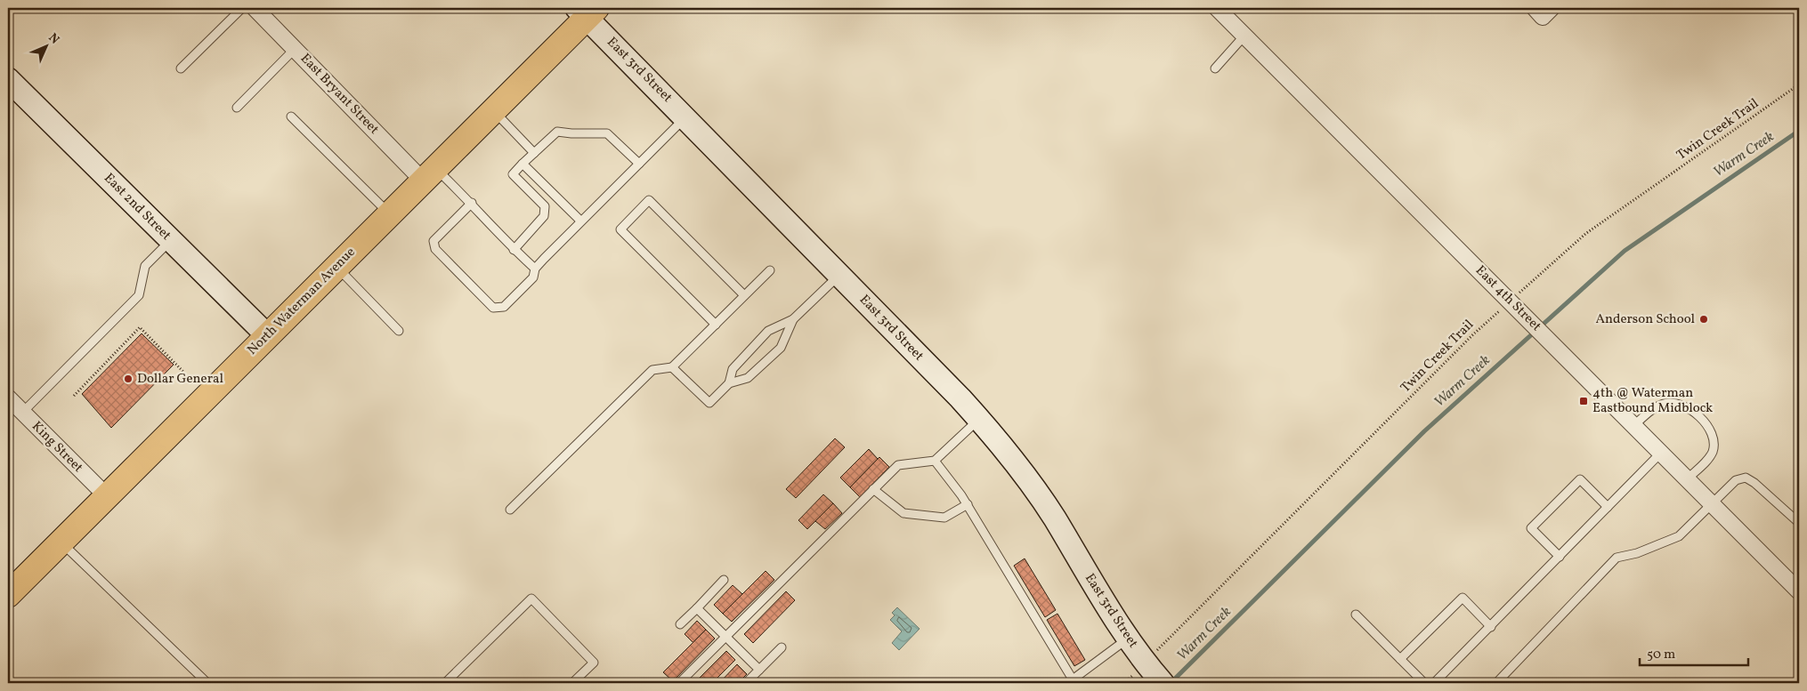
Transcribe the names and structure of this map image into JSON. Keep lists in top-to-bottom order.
{
  "streets": {
    "main road": ["East 3rd Street", "East 2nd Street", "North Waterman Avenue"],
    "street": ["East Bryant Street", "East 4th Street", "King Street"],
    "path": ["Twin Creek Trail"]
  },
  "crossings": [
    ["East 3rd Street", "Twin Creek Trail"],
    ["East 3rd Street", "North Waterman Avenue"],
    ["East Bryant Street", "North Waterman Avenue"],
    ["Twin Creek Trail", "East 4th Street"],
    ["East 2nd Street", "North Waterman Avenue"],
    ["North Waterman Avenue", "King Street"]
  ],
  "water": ["Warm Creek"],
  "places": {
    "other": ["Anderson School", "Dollar General"],
    "transit": ["4th @ Waterman Eastbound Midblock"]
  },
  "scale_bar": "50 m",
  "north": "top right"
}
